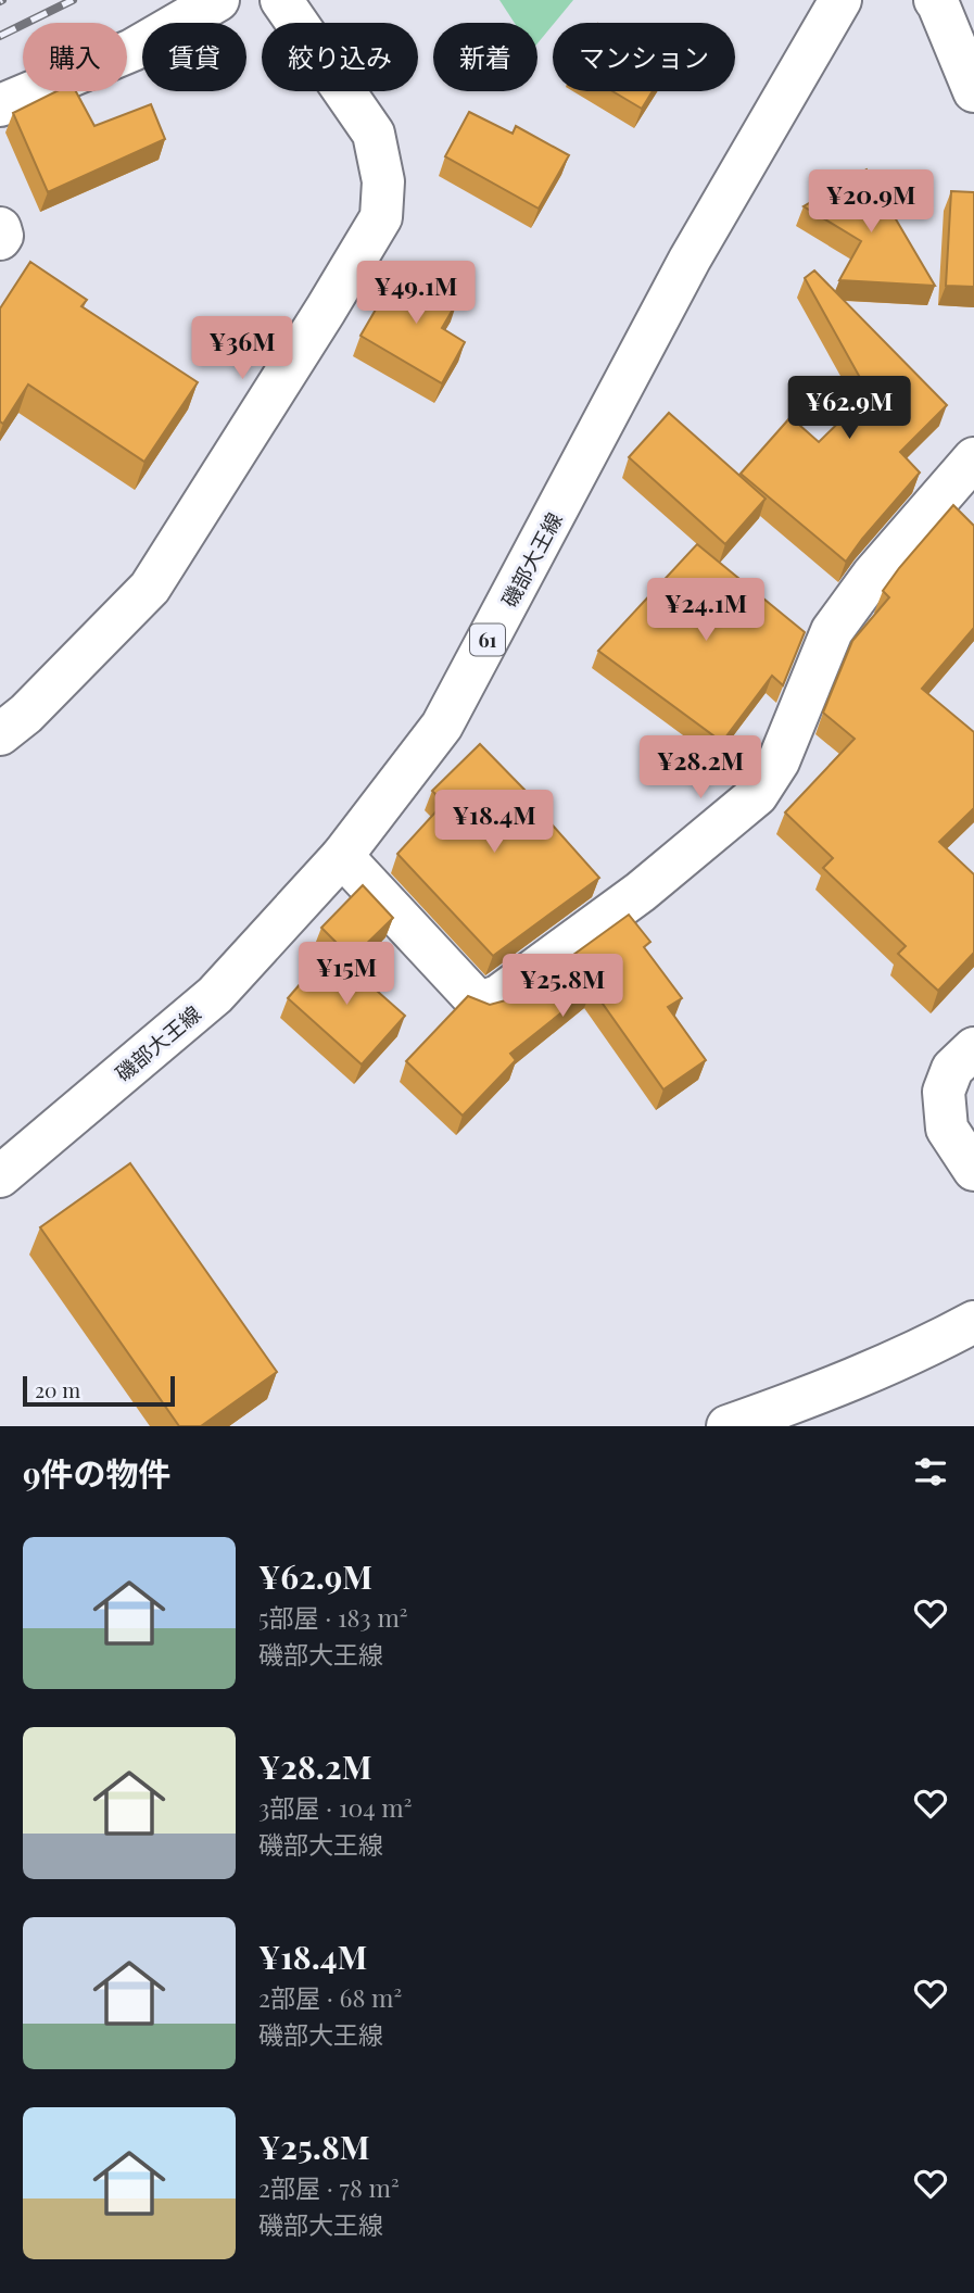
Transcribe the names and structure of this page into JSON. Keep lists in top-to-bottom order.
{
  "streets": {
    "street": ["磯部大王線", "61"]
  },
  "scale_bar": "20 m",
  "page": {
    "chip": [
      "購入",
      "賃貸",
      "絞り込み",
      "新着",
      "マンション"
    ],
    "price": [
      "¥20.9M",
      "¥49.1M",
      "¥36M",
      "¥62.9M",
      "¥24.1M",
      "¥28.2M",
      "¥18.4M",
      "¥15M",
      "¥25.8M"
    ],
    "scale": "20 m",
    "heading": "9件の物件",
    "list": [
      {
        "name": "¥62.9M",
        "note": "5部屋 · 183 m² · 磯部大王線"
      },
      {
        "name": "¥28.2M",
        "note": "3部屋 · 104 m² · 磯部大王線"
      },
      {
        "name": "¥18.4M",
        "note": "2部屋 · 68 m² · 磯部大王線"
      },
      {
        "name": "¥25.8M",
        "note": "2部屋 · 78 m² · 磯部大王線"
      }
    ]
  }
}
